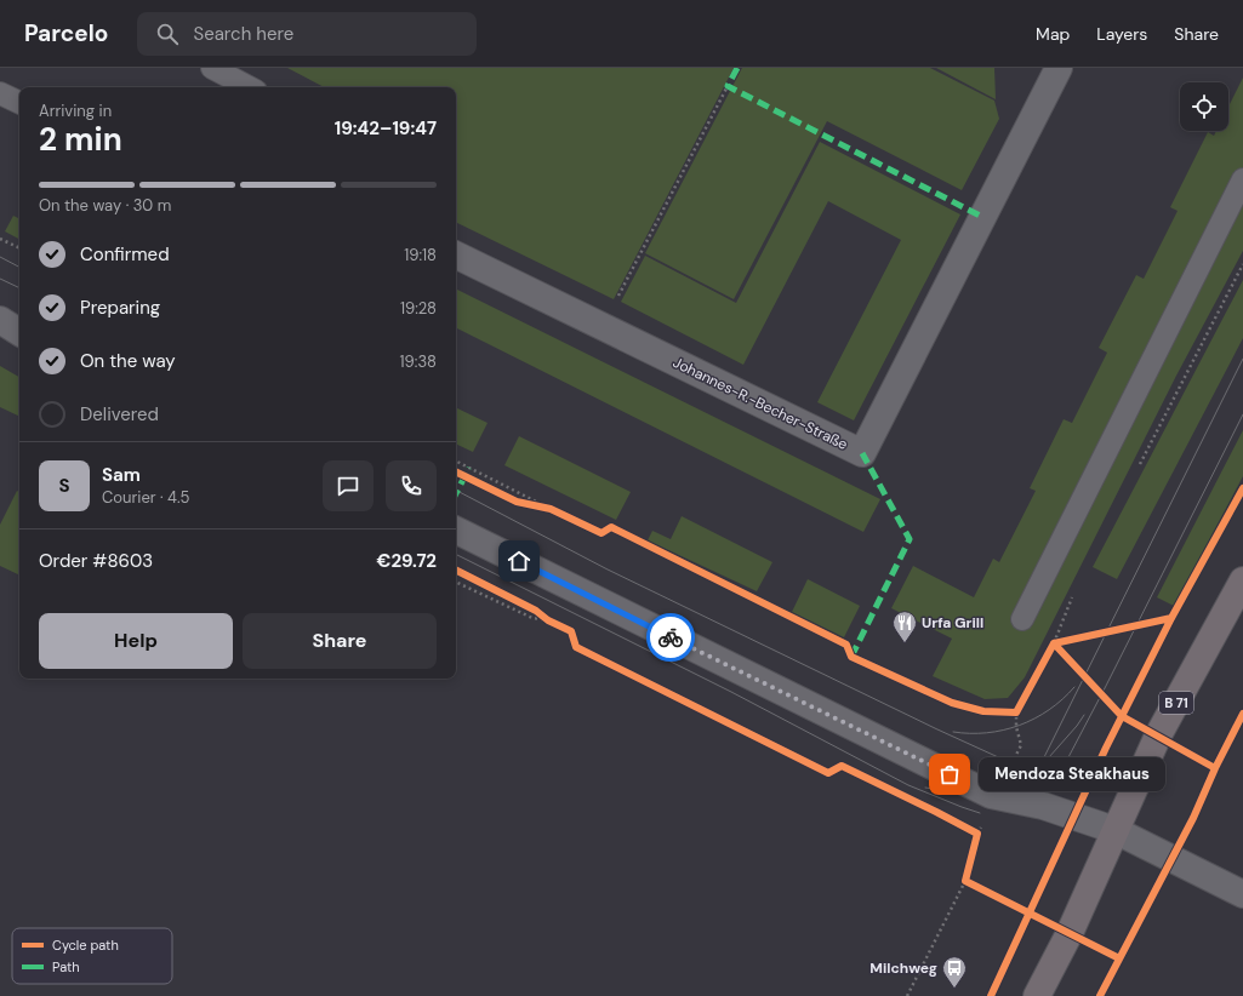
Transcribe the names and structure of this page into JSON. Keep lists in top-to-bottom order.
{
  "streets": {
    "main road": ["B 71"],
    "street": ["Johannes-R.-Becher-Straße"]
  },
  "places": {
    "restaurant": ["Urfa Grill"],
    "other": ["Mendoza Steakhaus"],
    "bus stop": ["Milchweg"]
  },
  "legend": ["Cycle path", "Path"],
  "page": {
    "header": "Parcelo",
    "search": "Search here",
    "nav": ["Map", "Layers", "Share"],
    "heading": ["2 min", "Arriving in", "19:42–19:47"],
    "panel": [
      "Sam",
      "Courier · 4.5",
      "Order #8603",
      "€29.72"
    ],
    "bar": "On the way · 30 m",
    "list": [
      ["Confirmed", "19:18"],
      ["Preparing", "19:28"],
      ["On the way", "19:38"],
      "Delivered"
    ],
    "round": "S",
    "buttons": ["Help", "Share"],
    "bubble": "Mendoza Steakhaus"
  }
}
